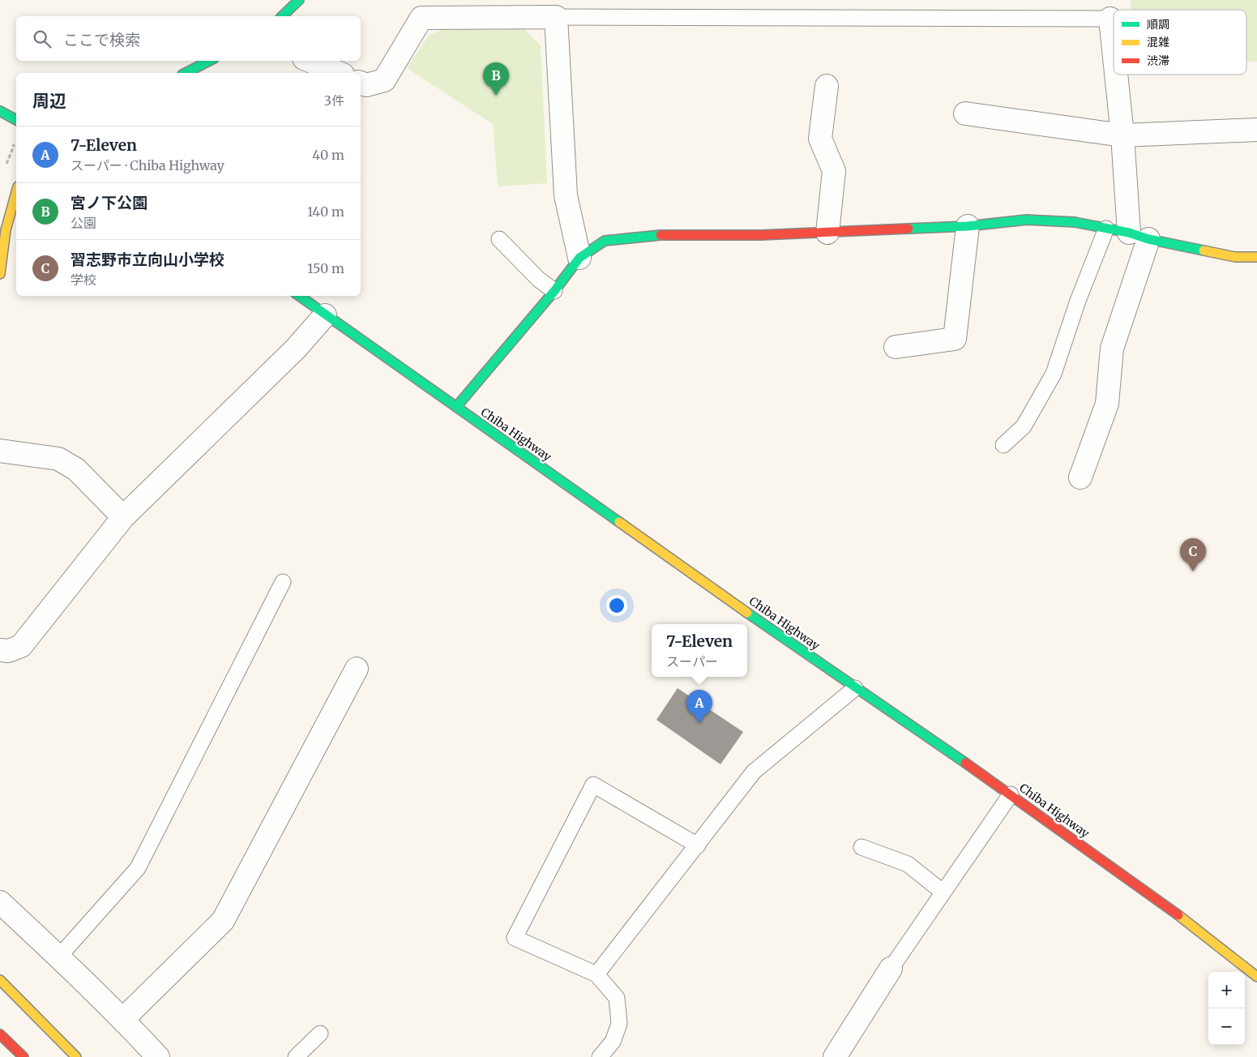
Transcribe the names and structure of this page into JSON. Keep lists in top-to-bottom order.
{
  "streets": {
    "main road": ["Chiba Highway"]
  },
  "legend": ["順調", "混雑", "渋滞"],
  "page": {
    "search": "ここで検索",
    "pins": ["B", "C", "A"],
    "heading": ["周辺", "3件"],
    "list": [
      {
        "mark": "A",
        "name": "7-Eleven",
        "note": "スーパー · Chiba Highway",
        "value": "40 m"
      },
      {
        "mark": "B",
        "name": "宮ノ下公園",
        "note": "公園",
        "value": "140 m"
      },
      {
        "mark": "C",
        "name": "習志野市立向山小学校",
        "note": "学校",
        "value": "150 m"
      }
    ],
    "popup": ["7-Eleven", "スーパー"],
    "map_buttons": ["+", "−"]
  }
}
